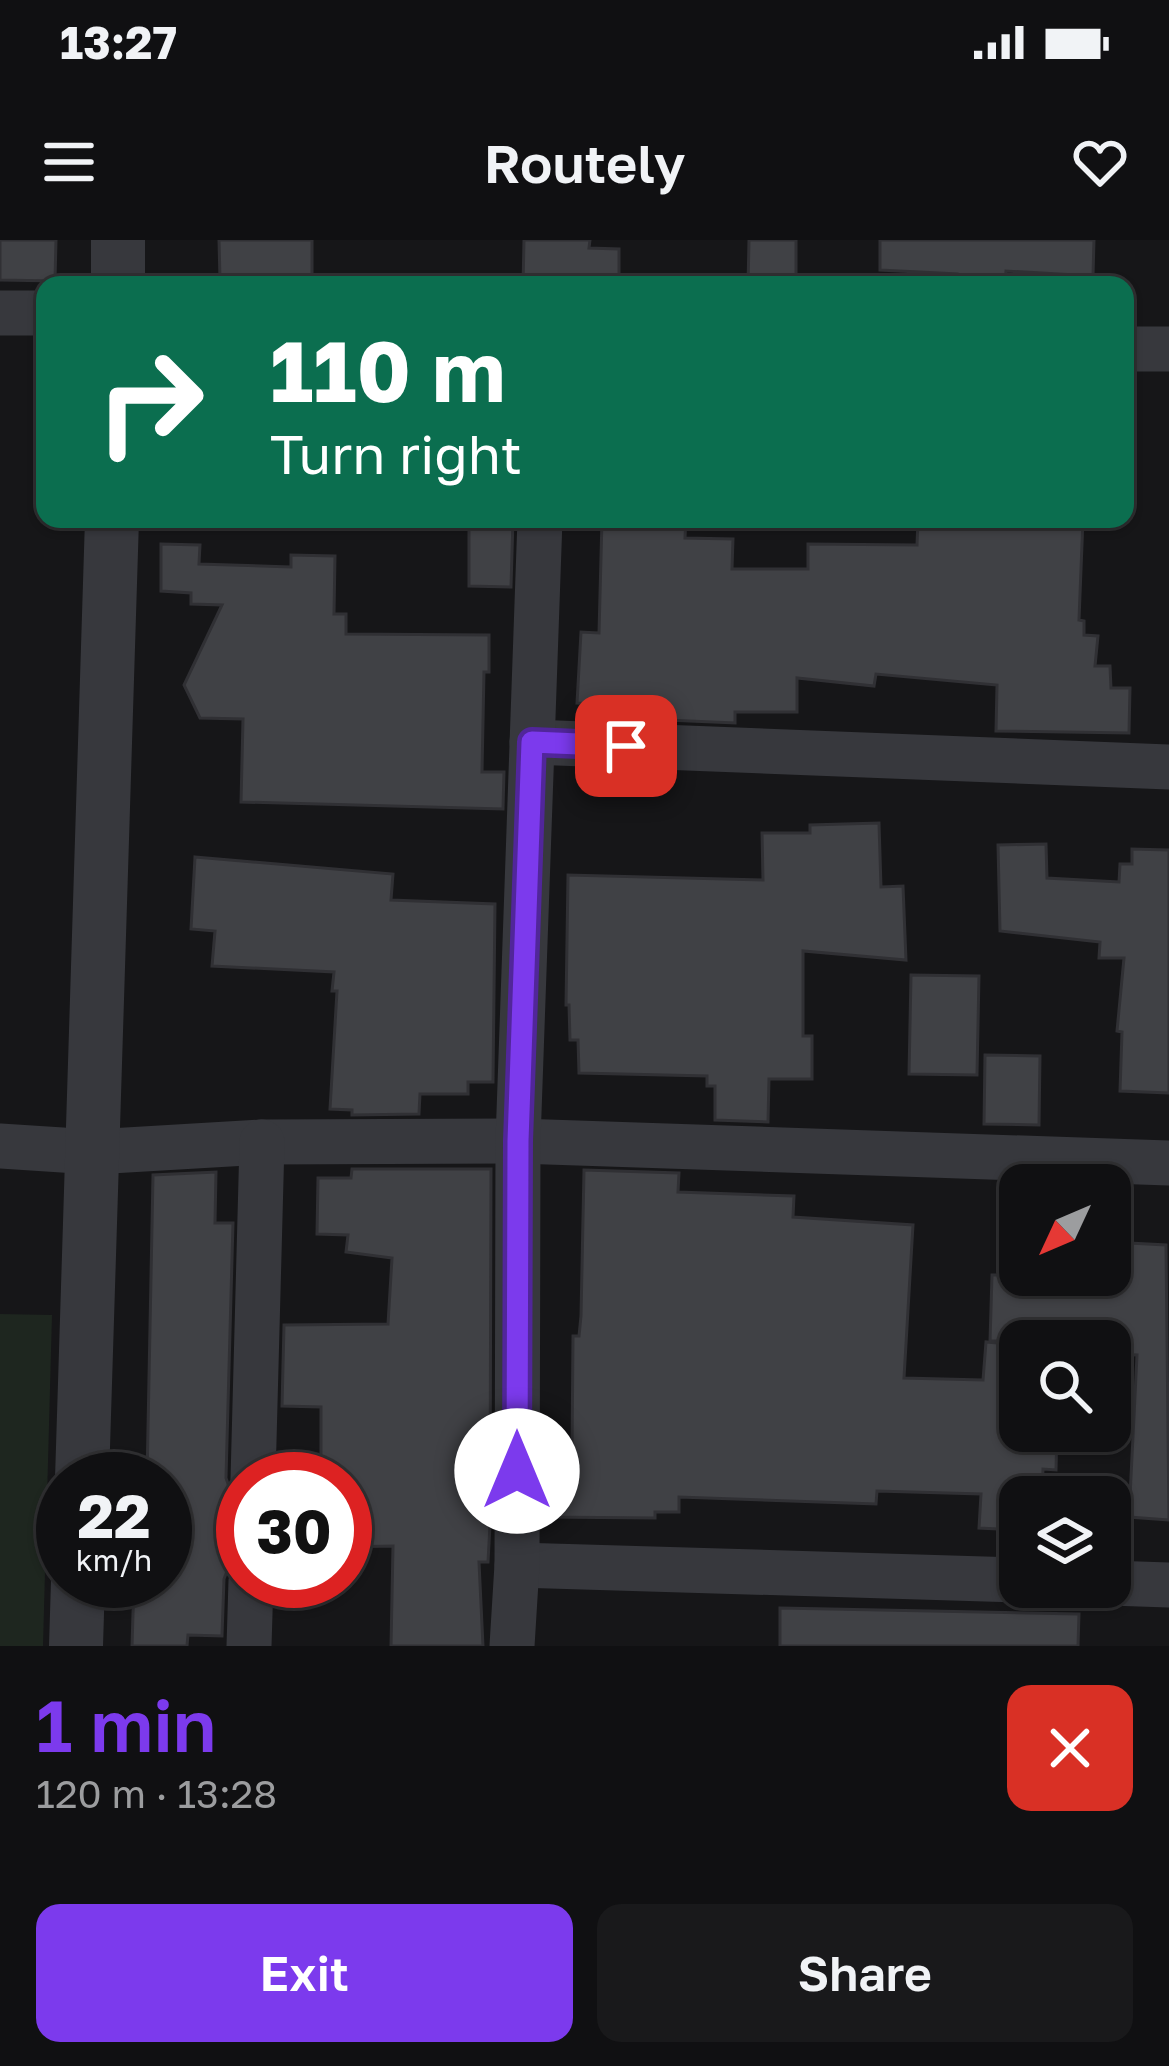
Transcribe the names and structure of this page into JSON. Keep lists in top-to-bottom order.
{
  "north": "bottom left",
  "page": {
    "status": "13:27",
    "header": "Routely",
    "turn": ["110 m", "Turn right"],
    "speed": "22 km/h",
    "limit": "30",
    "heading": ["1 min", "120 m · 13:28"],
    "buttons": ["Exit", "Share"]
  }
}
